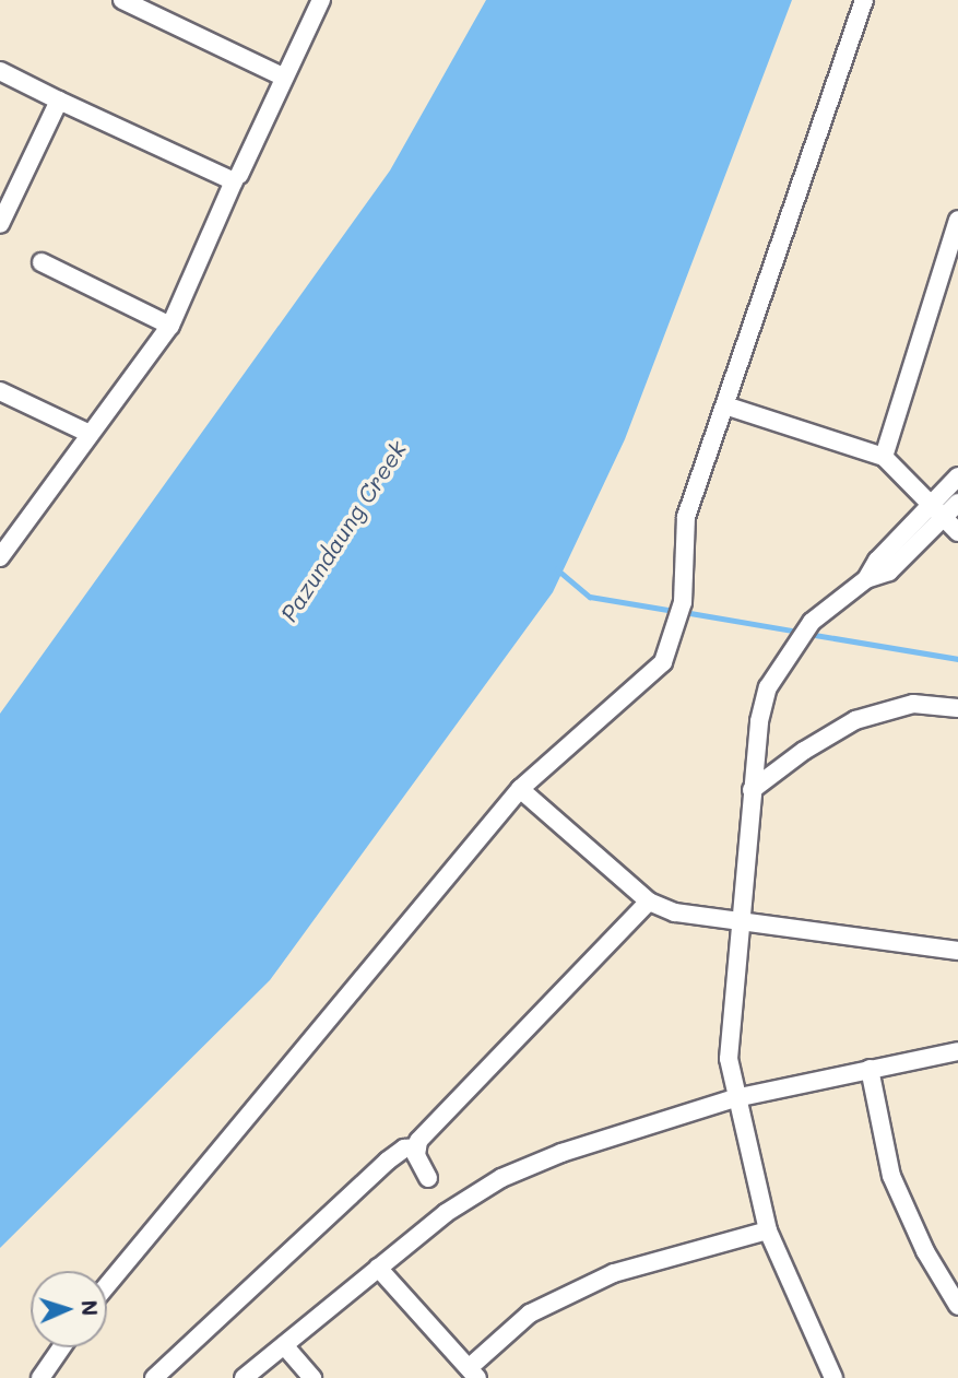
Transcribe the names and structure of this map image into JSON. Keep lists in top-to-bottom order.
{
  "water": ["Pazundaung Creek"],
  "north": "right"
}
